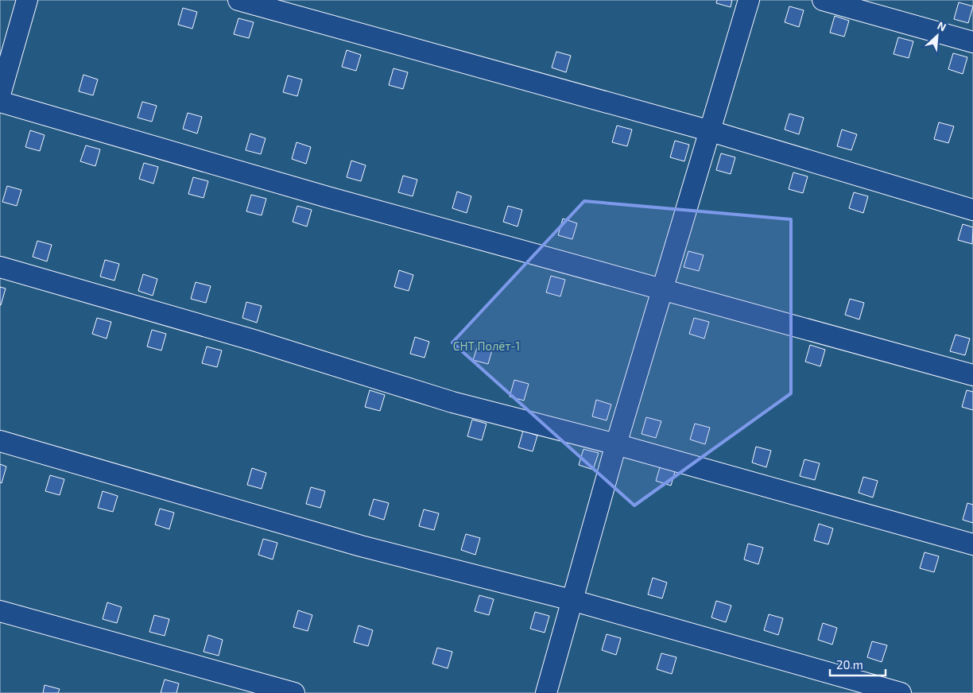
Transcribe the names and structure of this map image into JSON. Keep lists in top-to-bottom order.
{
  "parks": ["СНТ Полёт-1"],
  "scale_bar": "20 m",
  "north": "top right"
}
